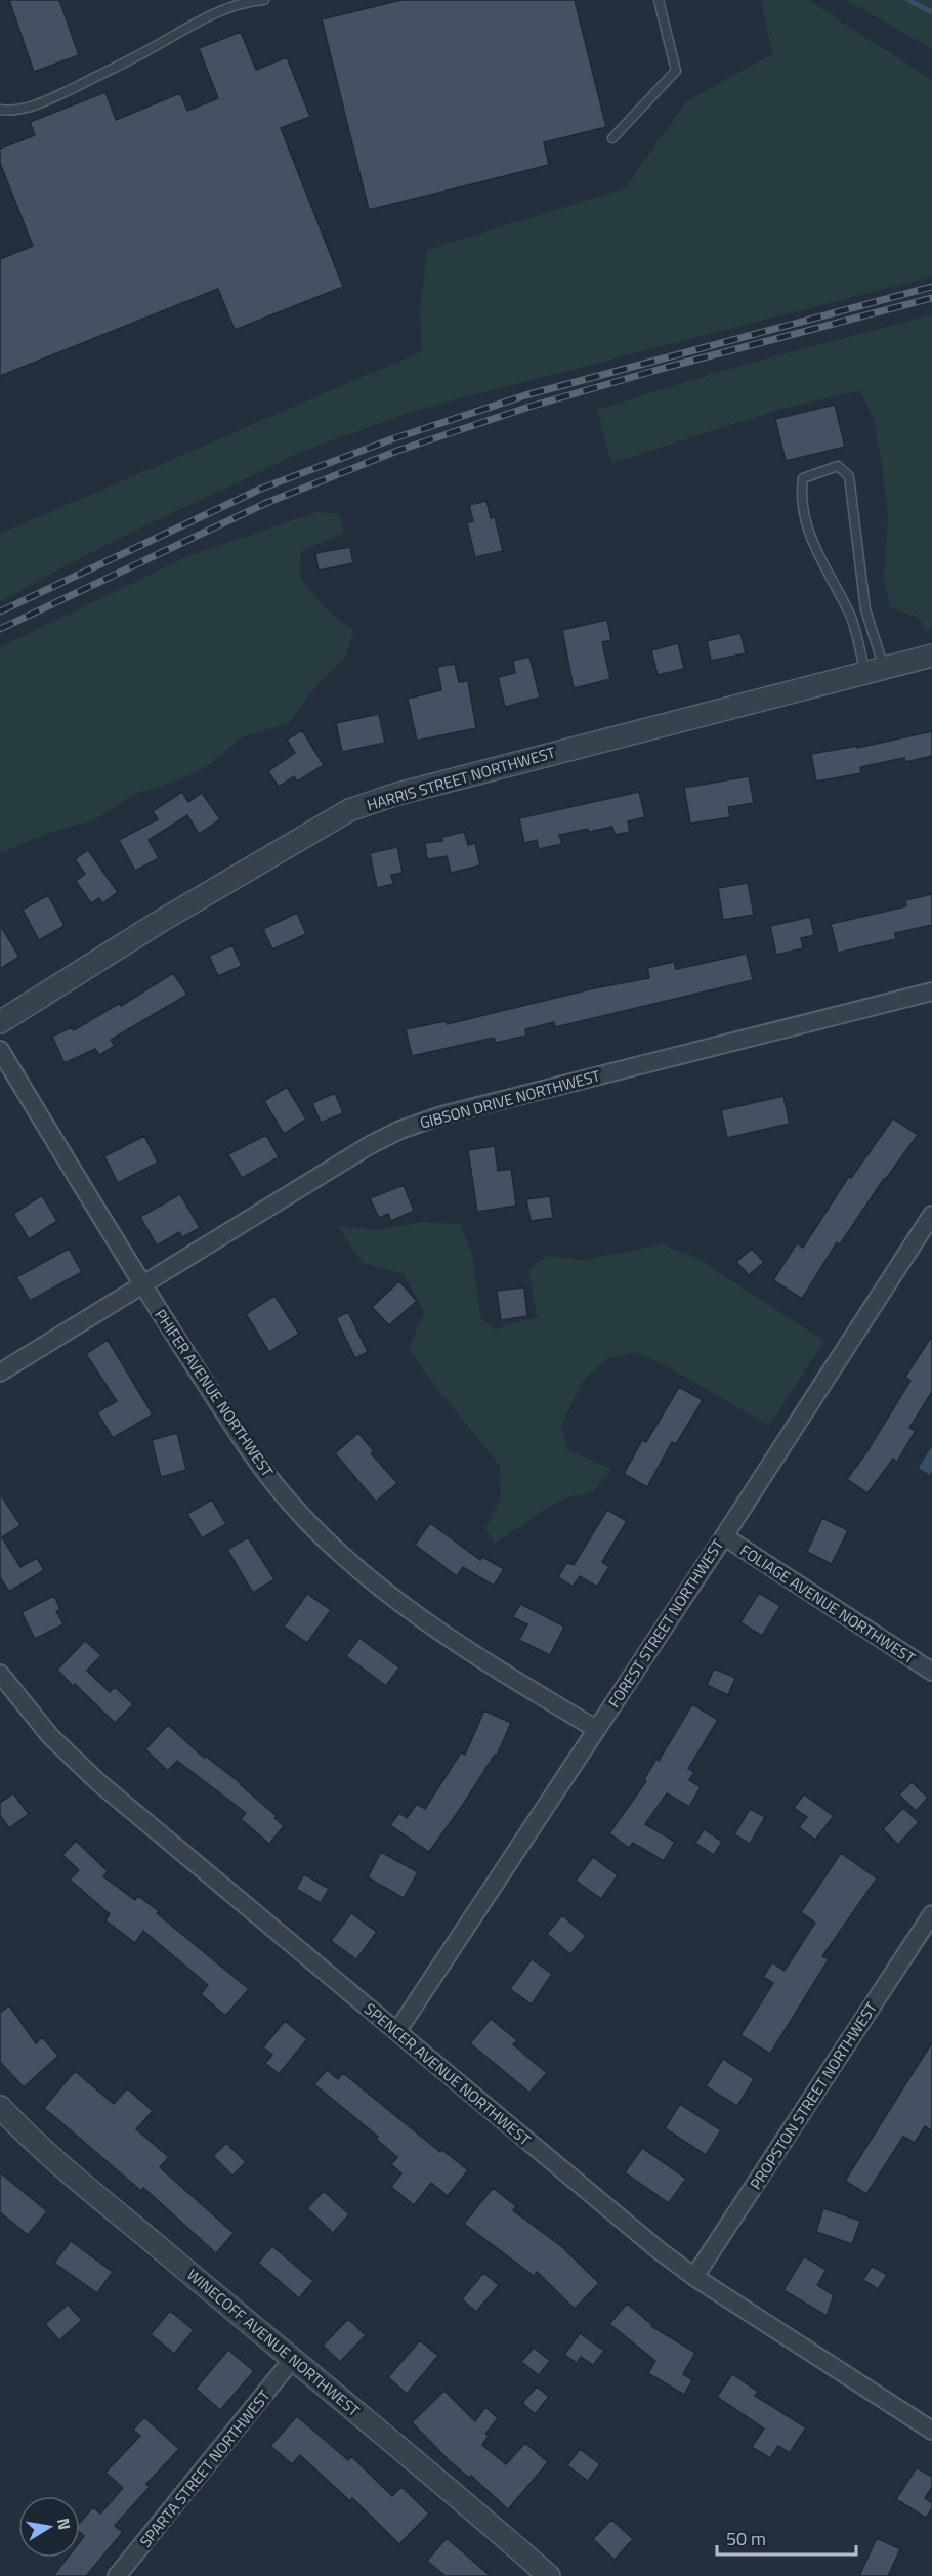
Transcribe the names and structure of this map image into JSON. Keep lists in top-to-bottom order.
{
  "streets": {
    "street": [
      "HARRIS STREET NORTHWEST",
      "GIBSON DRIVE NORTHWEST",
      "PHIFER AVENUE NORTHWEST",
      "FOLIAGE AVENUE NORTHWEST",
      "FOREST STREET NORTHWEST",
      "SPENCER AVENUE NORTHWEST",
      "PROPSTON STREET NORTHWEST",
      "WINECOFF AVENUE NORTHWEST",
      "SPARTA STREET NORTHWEST"
    ]
  },
  "crossings": [
    ["GIBSON DRIVE NORTHWEST", "PHIFER AVENUE NORTHWEST"],
    ["PHIFER AVENUE NORTHWEST", "FOREST STREET NORTHWEST"],
    ["FOLIAGE AVENUE NORTHWEST", "FOREST STREET NORTHWEST"],
    ["FOREST STREET NORTHWEST", "SPENCER AVENUE NORTHWEST"],
    ["SPENCER AVENUE NORTHWEST", "PROPSTON STREET NORTHWEST"],
    ["WINECOFF AVENUE NORTHWEST", "SPARTA STREET NORTHWEST"]
  ],
  "scale_bar": "50 m",
  "north": "right"
}
